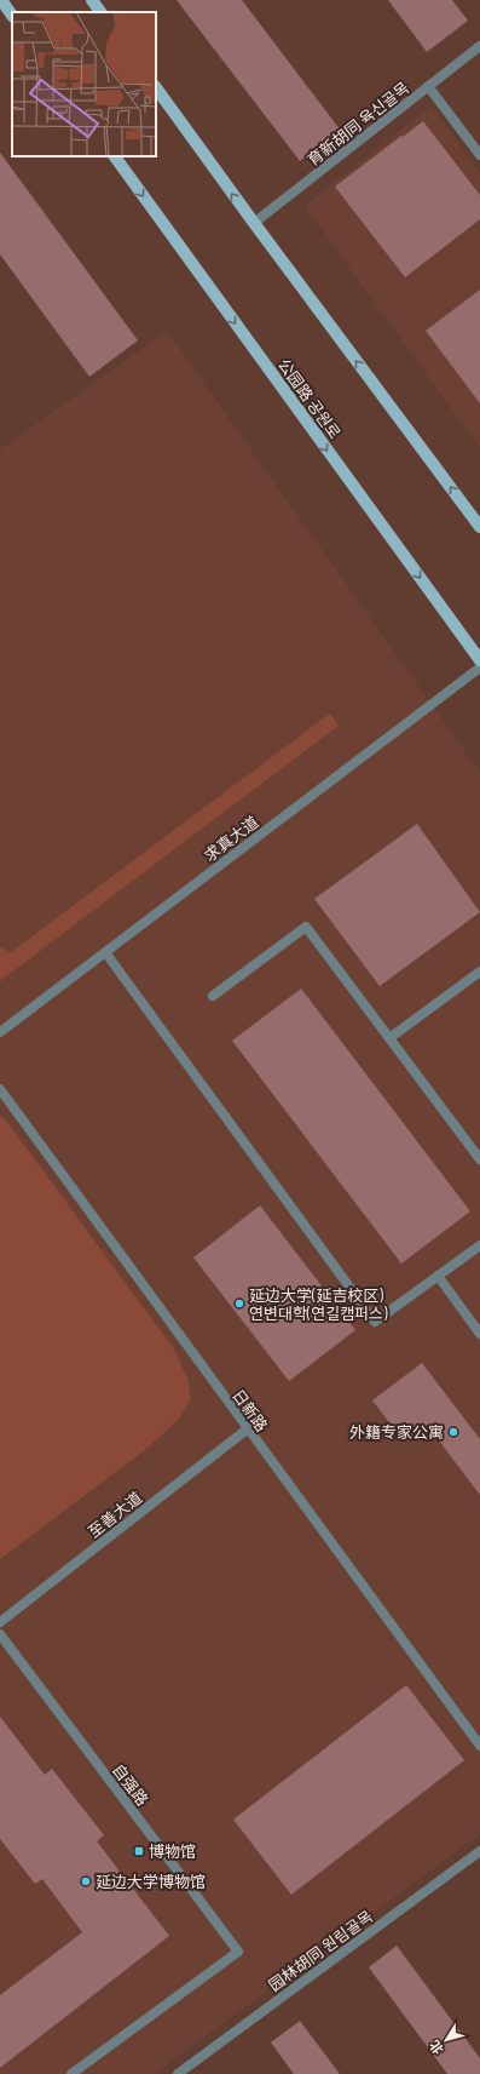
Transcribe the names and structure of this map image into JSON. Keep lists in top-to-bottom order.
{
  "streets": {
    "main road": ["公园路 공원로"],
    "street": [
      "育新胡同 육신골목",
      "求真大道",
      "日新路",
      "至善大道",
      "自强路",
      "园林胡同 원림골목"
    ]
  },
  "crossings": [
    ["日新路", "至善大道"]
  ],
  "places": {
    "other": ["延边大学(延吉校区) 연변대학(연길캠퍼스)", "外籍专家公寓", "延边大学博物馆"],
    "transit": ["博物馆"]
  },
  "north": "bottom left"
}
